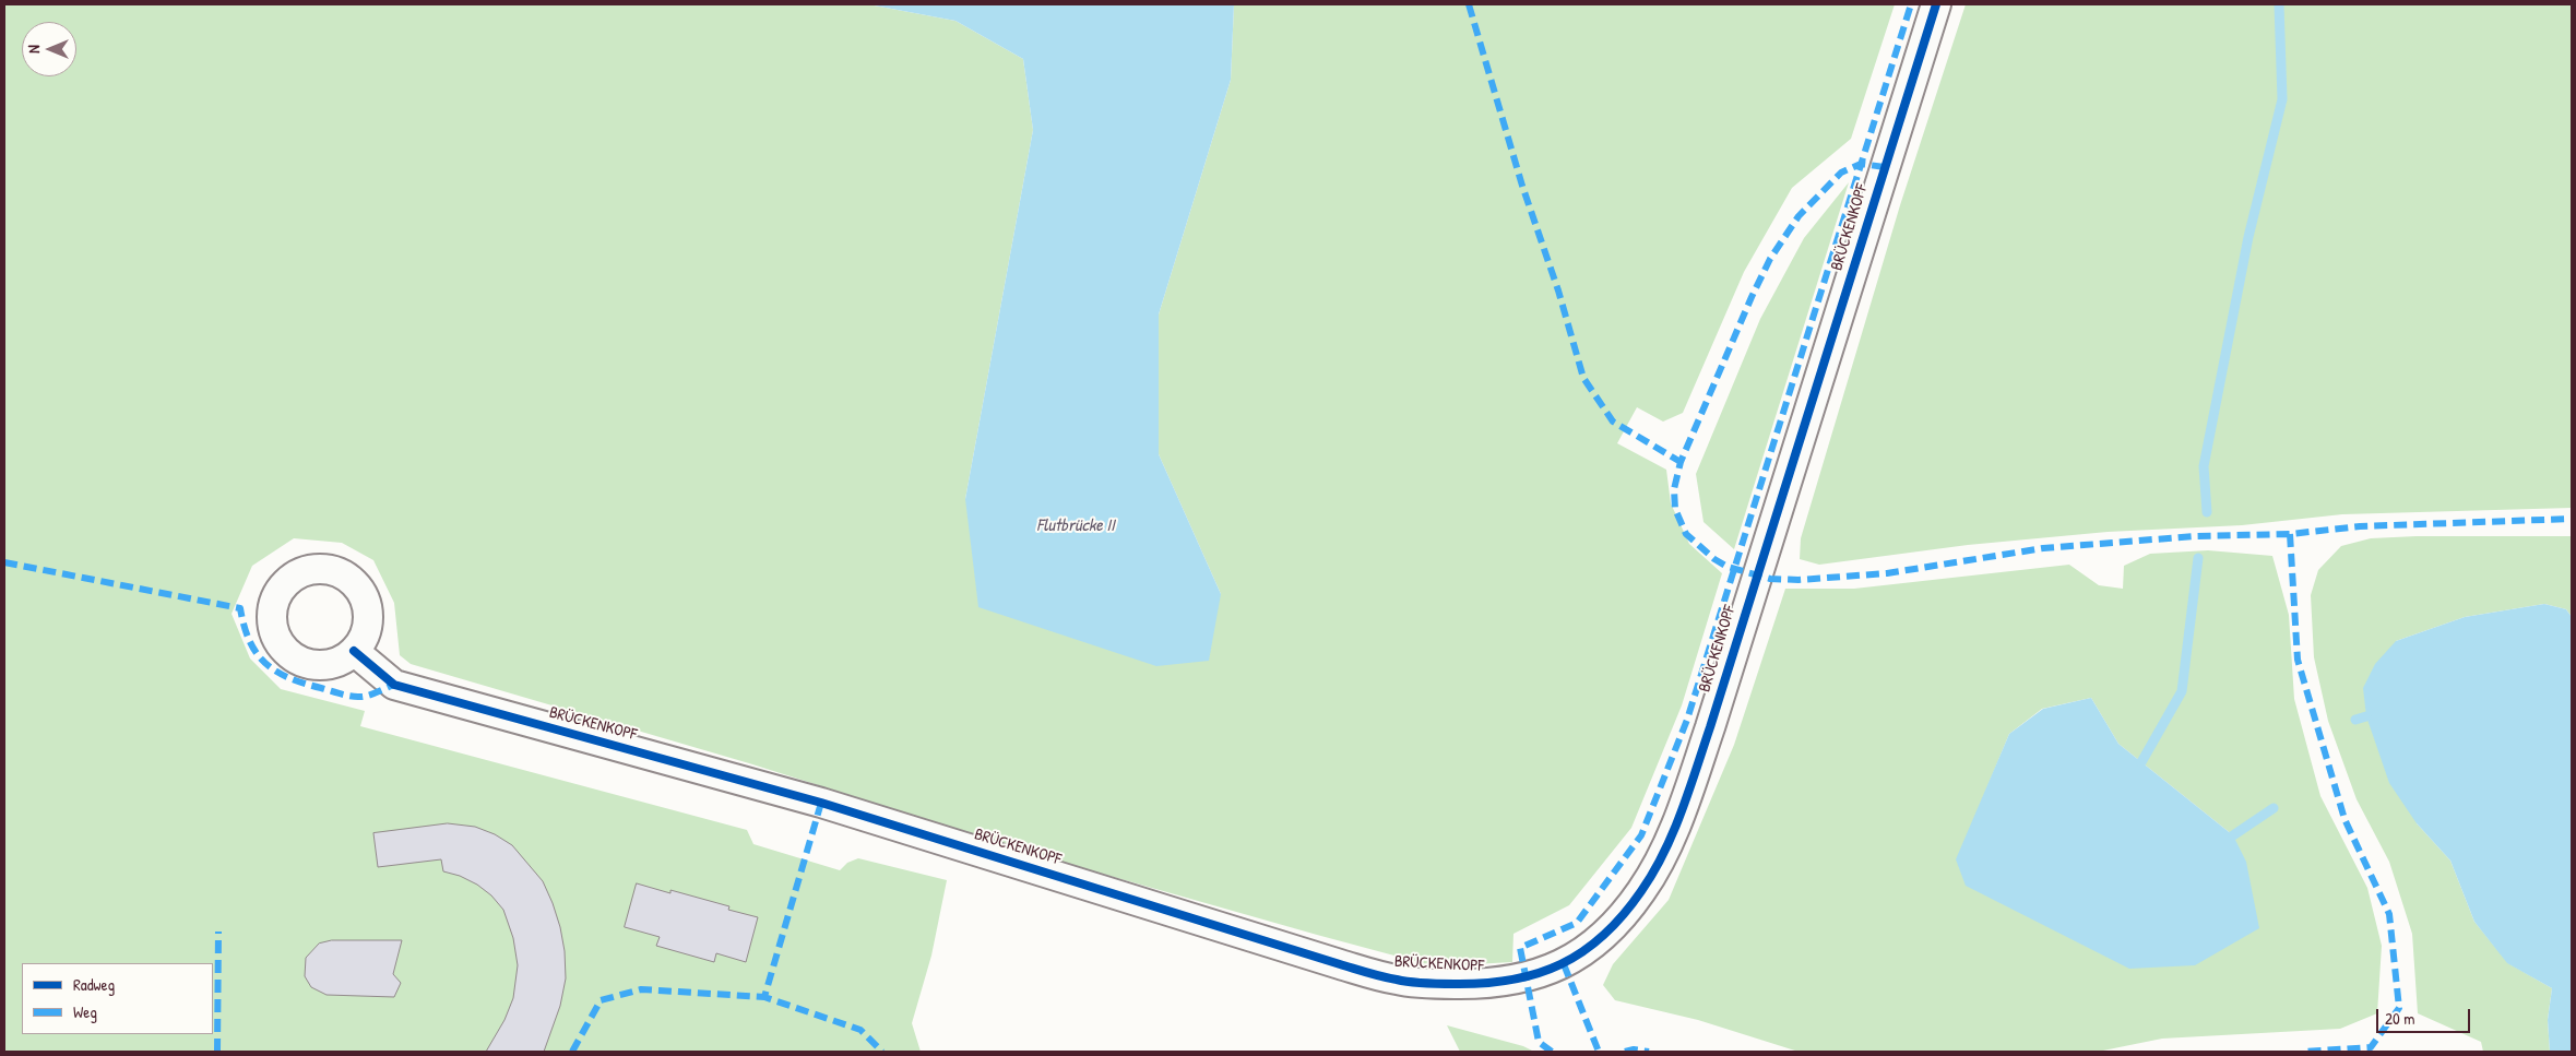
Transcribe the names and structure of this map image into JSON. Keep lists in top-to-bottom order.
{
  "streets": {
    "street": ["BRÜCKENKOPF"]
  },
  "water": ["Flutbrücke II"],
  "legend": ["Radweg", "Weg"],
  "scale_bar": "20 m",
  "north": "left"
}
